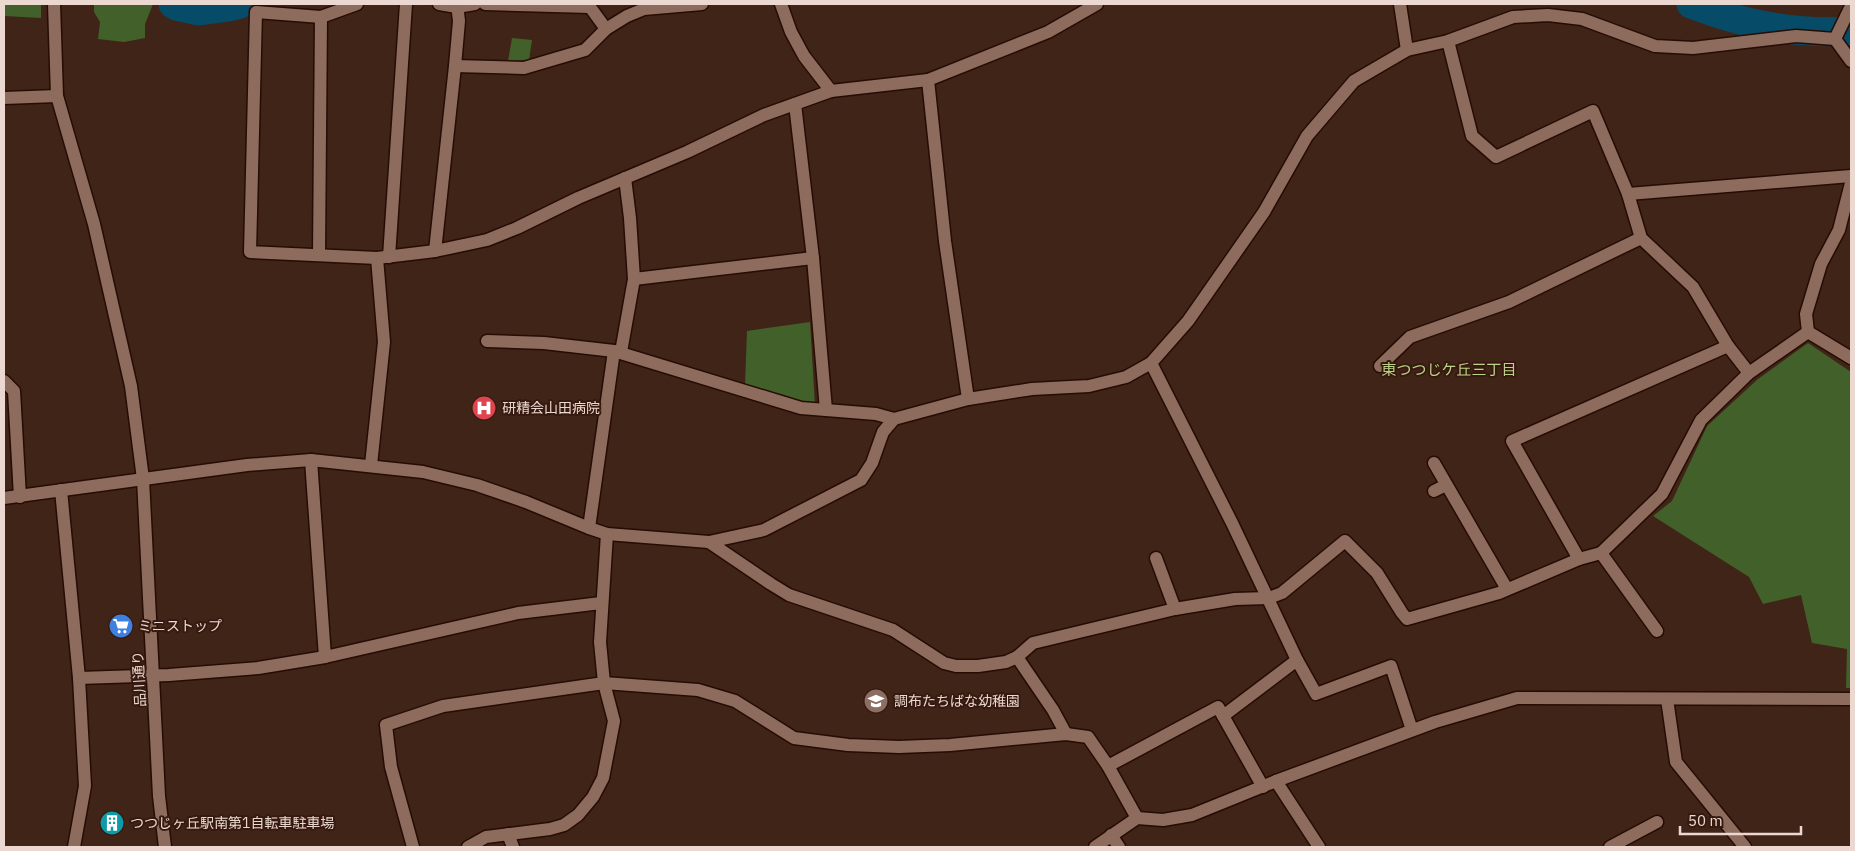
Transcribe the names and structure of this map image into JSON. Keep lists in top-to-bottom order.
{
  "streets": {
    "street": ["品川通り"]
  },
  "districts": ["東つつじケ丘三丁目"],
  "places": {
    "hospital": ["研精会山田病院"],
    "supermarket": ["ミニストップ"],
    "school or university": ["調布たちばな幼稚園"],
    "building": ["つつじヶ丘駅南第1自転車駐車場"]
  },
  "scale_bar": "50 m"
}
